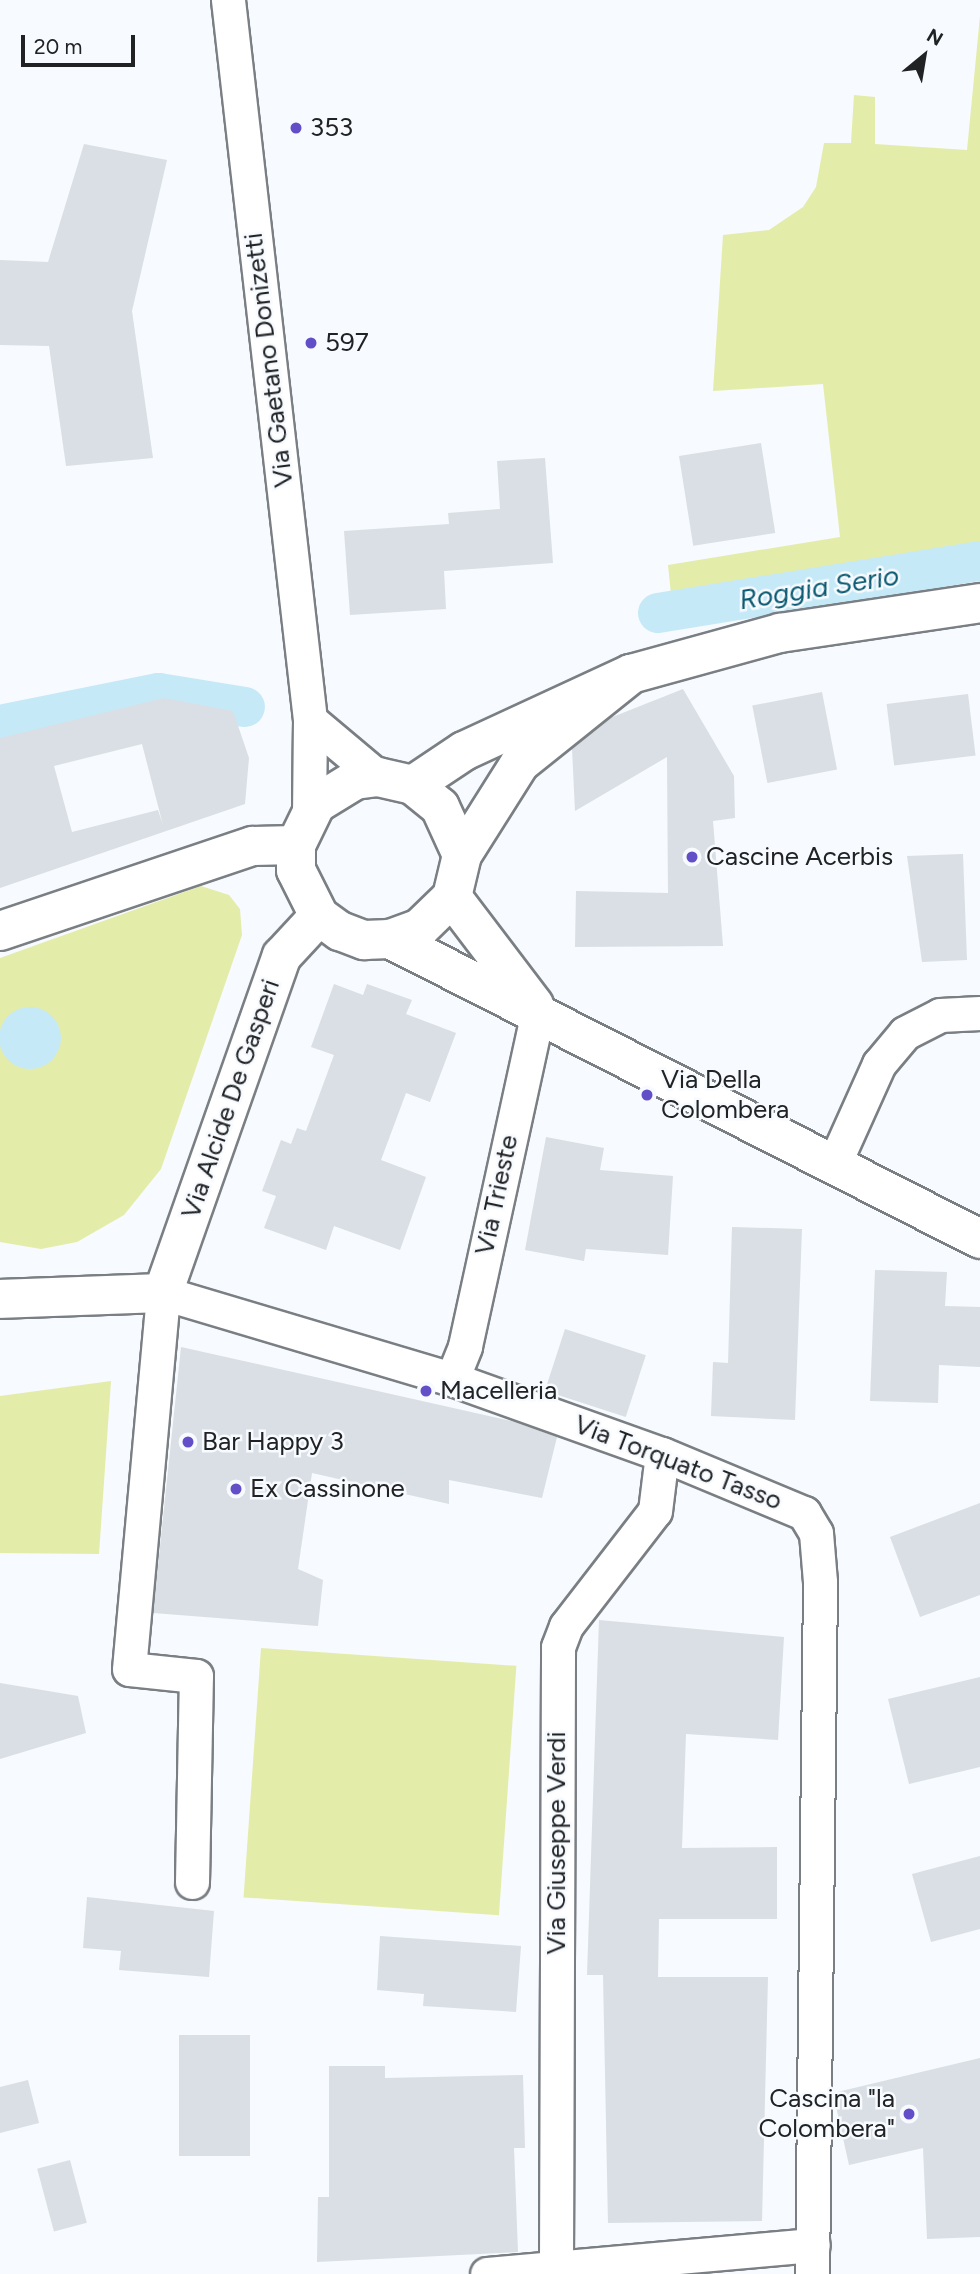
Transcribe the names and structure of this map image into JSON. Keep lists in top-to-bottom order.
{
  "streets": {
    "street": [
      "Via Gaetano Donizetti",
      "Via Alcide De Gasperi",
      "Via Trieste",
      "Via Torquato Tasso",
      "Via Giuseppe Verdi"
    ]
  },
  "crossings": [
    ["Via Gaetano Donizetti", "Via Alcide De Gasperi"],
    ["Via Alcide De Gasperi", "Via Torquato Tasso"],
    ["Via Trieste", "Via Torquato Tasso"],
    ["Via Torquato Tasso", "Via Giuseppe Verdi"]
  ],
  "water": ["Roggia Serio"],
  "places": [
    "353",
    "597",
    "Cascine Acerbis",
    "Via Della Colombera",
    "Macelleria",
    "Bar Happy 3",
    "Ex Cassinone",
    "Cascina \"la Colombera\""
  ],
  "scale_bar": "20 m",
  "north": "top right"
}
